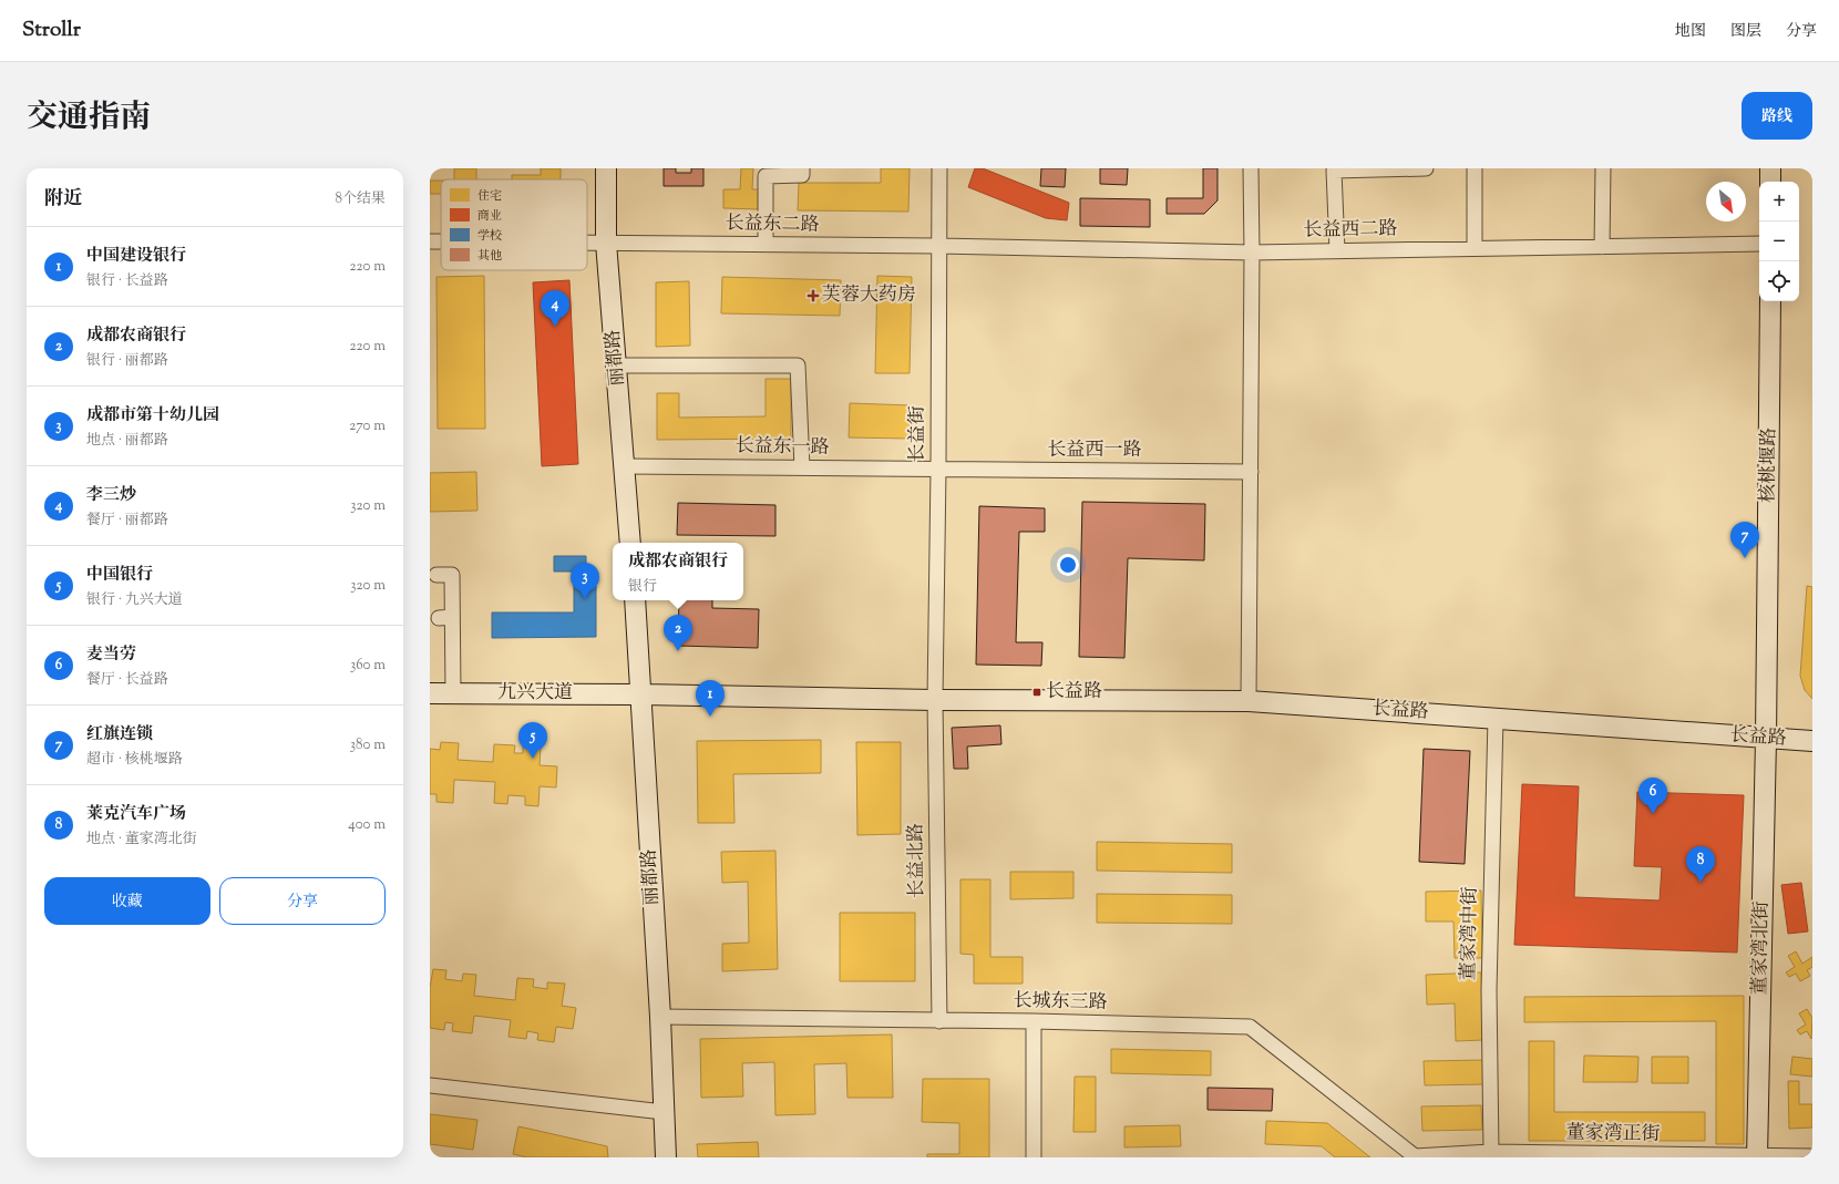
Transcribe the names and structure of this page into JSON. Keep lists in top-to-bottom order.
{
  "streets": {
    "street": [
      "长益东二路",
      "长益西二路",
      "丽都路",
      "长益街",
      "长益东一路",
      "长益西一路",
      "核桃堰路",
      "九兴大道",
      "长益路",
      "长益北路",
      "董家湾中街",
      "董家湾北街",
      "长城东三路",
      "董家湾正街"
    ]
  },
  "crossings": [
    ["长益东二路", "长益西二路"],
    ["长益东二路", "丽都路"],
    ["长益东二路", "长益街"],
    ["长益西二路", "长益街"],
    ["丽都路", "长益东一路"],
    ["丽都路", "九兴大道"],
    ["丽都路", "长益路"],
    ["丽都路", "长城东三路"],
    ["长益街", "长益东一路"],
    ["长益街", "长益西一路"],
    ["长益街", "长益路"],
    ["长益街", "长益北路"],
    ["长益东一路", "长益西一路"],
    ["核桃堰路", "长益路"],
    ["核桃堰路", "董家湾北街"],
    ["九兴大道", "长益路"],
    ["长益路", "长益北路"],
    ["长益路", "董家湾中街"],
    ["长益路", "董家湾北街"],
    ["长益北路", "长城东三路"],
    ["董家湾中街", "董家湾正街"],
    ["董家湾北街", "董家湾正街"],
    ["长城东三路", "董家湾正街"]
  ],
  "places": {
    "health": ["芙蓉大药房"],
    "transit": ["长益路"]
  },
  "legend": [
    "住宅",
    "商业",
    "学校",
    "其他"
  ],
  "north": "bottom right",
  "page": {
    "header": "Strollr",
    "nav": ["地图", "图层", "分享"],
    "title": "交通指南",
    "buttons": [
      "路线",
      ["收藏", "分享"]
    ],
    "heading": ["附近", "8个结果"],
    "map_buttons": ["+", "−"],
    "list": [
      {
        "mark": "1",
        "name": "中国建设银行",
        "note": "银行 · 长益路",
        "value": "220 m"
      },
      {
        "mark": "2",
        "name": "成都农商银行",
        "note": "银行 · 丽都路",
        "value": "220 m"
      },
      {
        "mark": "3",
        "name": "成都市第十幼儿园",
        "note": "地点 · 丽都路",
        "value": "270 m"
      },
      {
        "mark": "4",
        "name": "李三炒",
        "note": "餐厅 · 丽都路",
        "value": "320 m"
      },
      {
        "mark": "5",
        "name": "中国银行",
        "note": "银行 · 九兴大道",
        "value": "320 m"
      },
      {
        "mark": "6",
        "name": "麦当劳",
        "note": "餐厅 · 长益路",
        "value": "360 m"
      },
      {
        "mark": "7",
        "name": "红旗连锁",
        "note": "超市 · 核桃堰路",
        "value": "380 m"
      },
      {
        "mark": "8",
        "name": "莱克汽车广场",
        "note": "地点 · 董家湾北街",
        "value": "400 m"
      }
    ],
    "pins": [
      "4",
      "7",
      "3",
      "2",
      "1",
      "5",
      "6",
      "8"
    ],
    "popup": ["成都农商银行", "银行"]
  }
}
